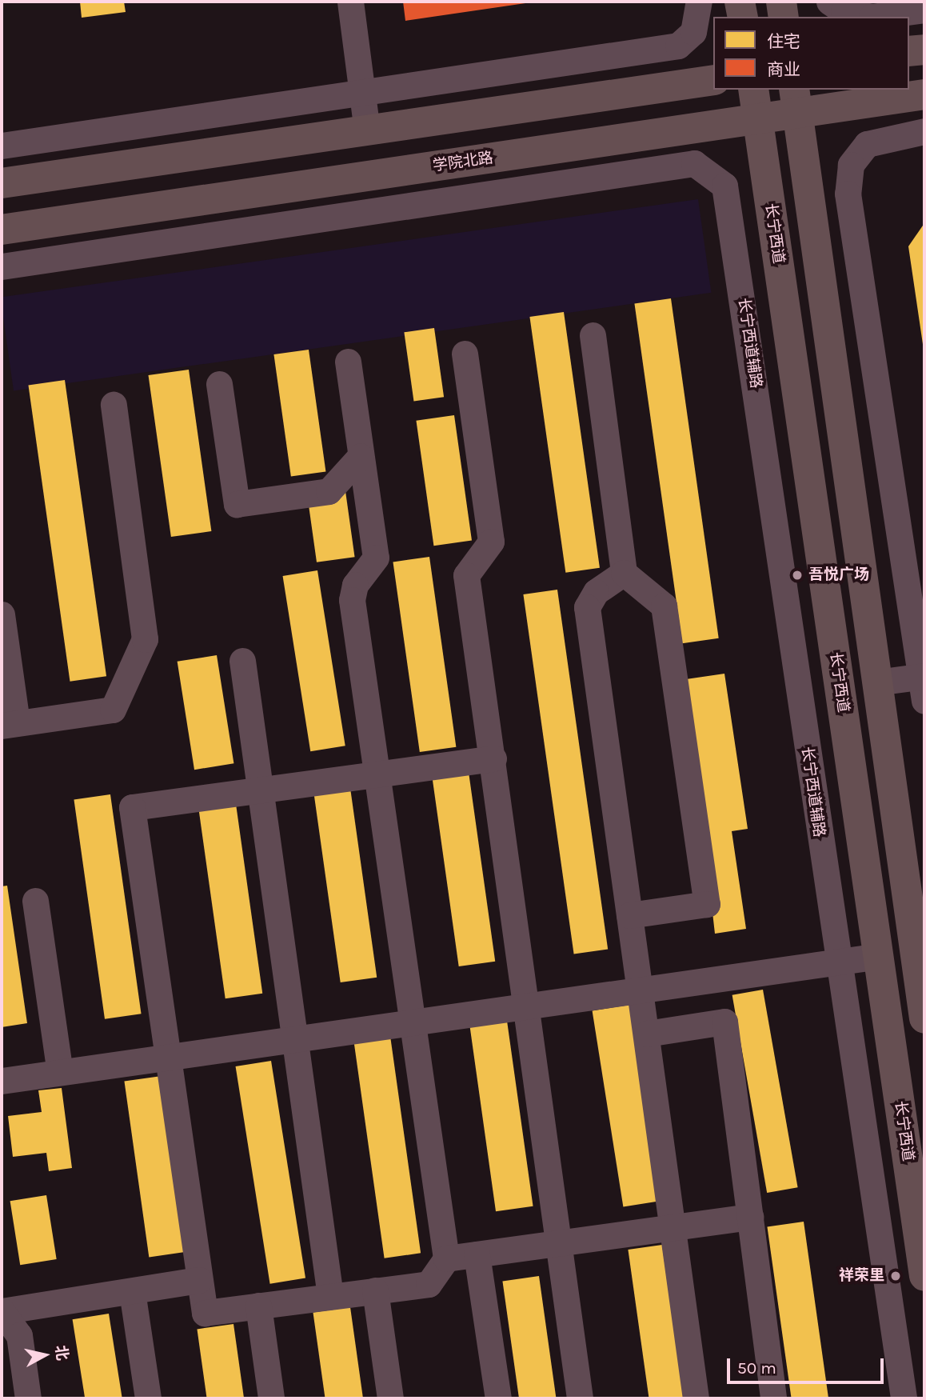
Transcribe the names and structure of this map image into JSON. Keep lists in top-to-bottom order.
{
  "streets": {
    "main road": ["学院北路", "长宁西道"],
    "street": ["长宁西道辅路"]
  },
  "crossings": [
    ["学院北路", "长宁西道"]
  ],
  "places": ["吾悦广场", "祥荣里"],
  "legend": ["住宅", "商业"],
  "scale_bar": "50 m",
  "north": "right"
}
